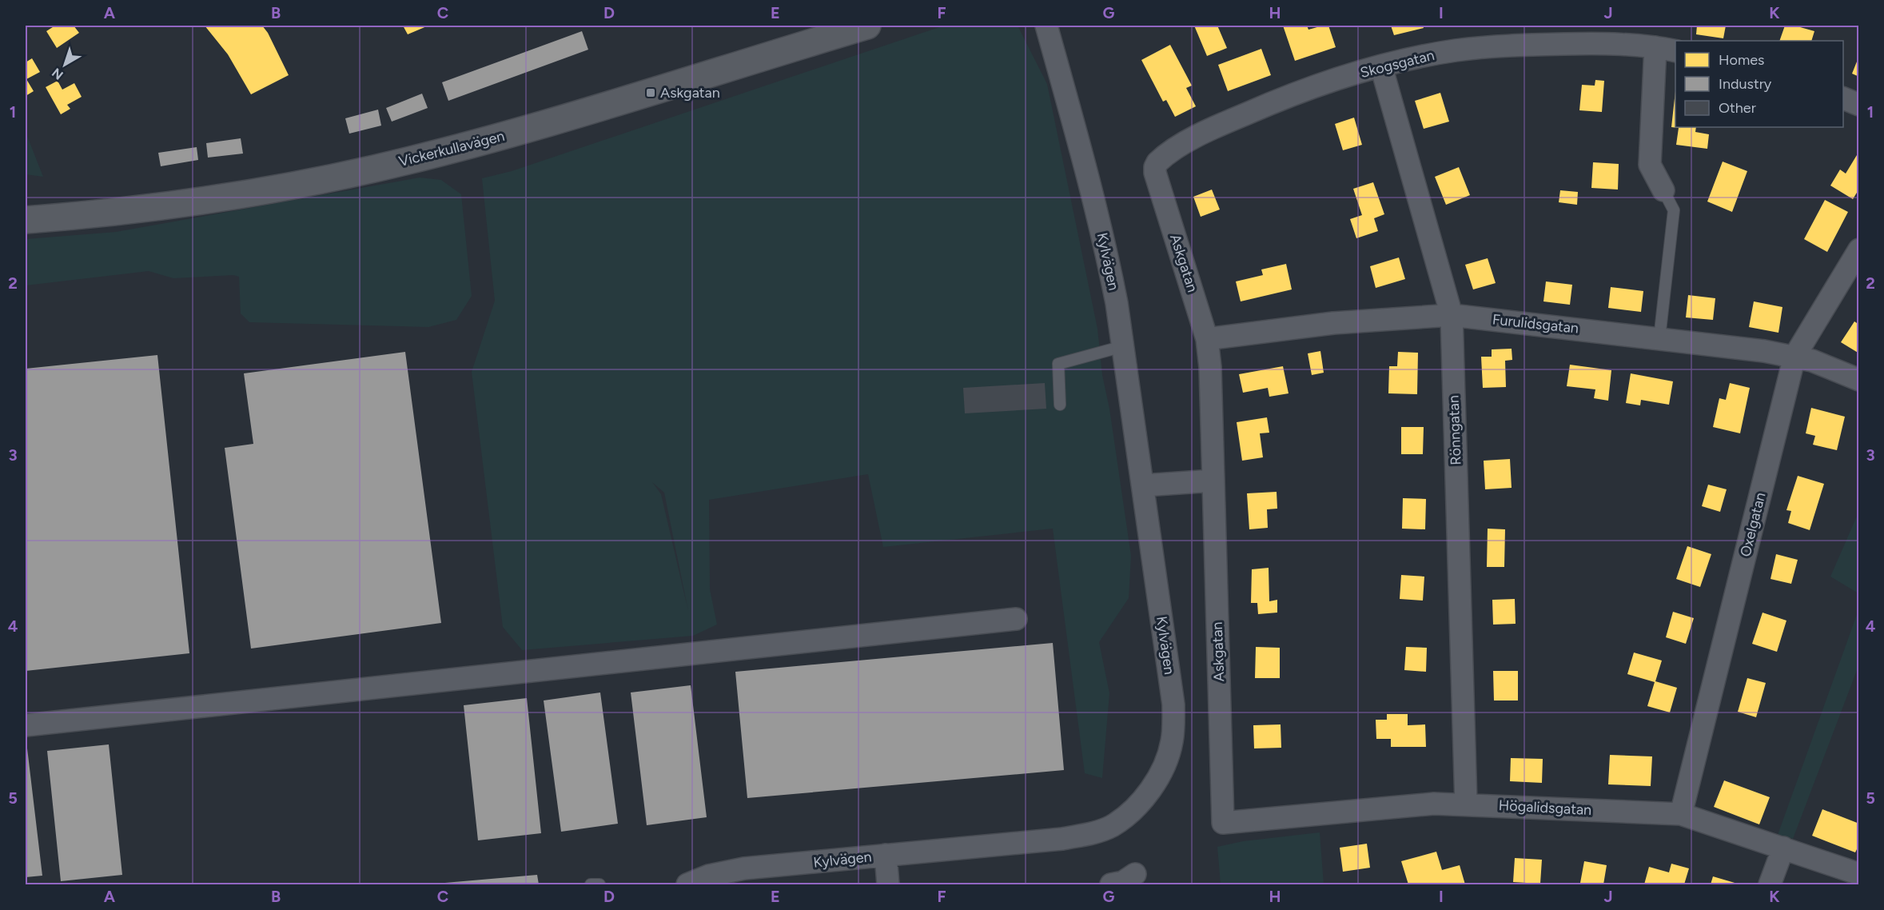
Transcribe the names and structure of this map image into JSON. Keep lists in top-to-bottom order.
{
  "streets": {
    "main road": ["Vickerkullavägen"],
    "street": [
      "Skogsgatan",
      "Kylvägen",
      "Askgatan",
      "Furulidsgatan",
      "Rönngatan",
      "Oxelgatan",
      "Högalidsgatan"
    ]
  },
  "crossings": [
    ["Skogsgatan", "Askgatan"],
    ["Skogsgatan", "Rönngatan"],
    ["Askgatan", "Furulidsgatan"],
    ["Askgatan", "Högalidsgatan"],
    ["Furulidsgatan", "Rönngatan"],
    ["Furulidsgatan", "Oxelgatan"],
    ["Rönngatan", "Högalidsgatan"],
    ["Oxelgatan", "Högalidsgatan"]
  ],
  "places": {
    "transit": ["Askgatan"]
  },
  "legend": ["Homes", "Industry", "Other"],
  "north": "bottom left",
  "grid": {
    "columns": [
      "A",
      "B",
      "C",
      "D",
      "E",
      "F",
      "G",
      "H",
      "I",
      "J",
      "K"
    ],
    "rows": [
      "1",
      "2",
      "3",
      "4",
      "5"
    ]
  }
}
